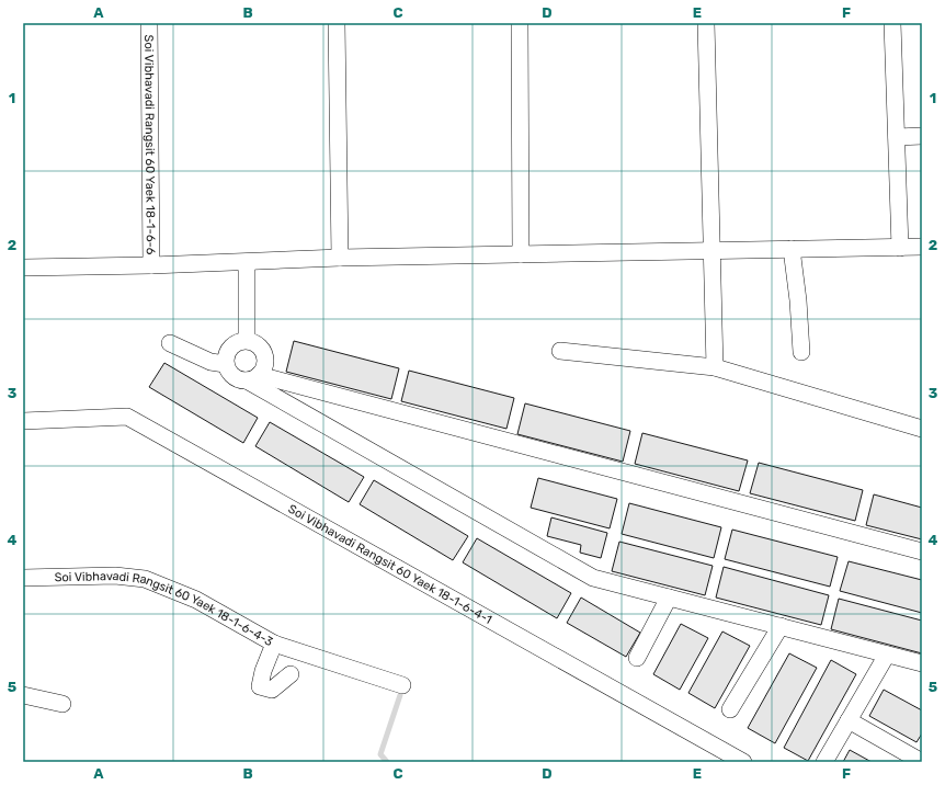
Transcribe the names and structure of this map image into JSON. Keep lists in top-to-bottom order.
{
  "streets": {
    "street": ["Soi Vibhavadi Rangsit 60 Yaek 18-1-6-6", "Soi Vibhavadi Rangsit 60 Yaek 18-1-6-4-1", "Soi Vibhavadi Rangsit 60 Yaek 18-1-6-4-3"]
  },
  "grid": {
    "columns": [
      "A",
      "B",
      "C",
      "D",
      "E",
      "F"
    ],
    "rows": [
      "1",
      "2",
      "3",
      "4",
      "5"
    ]
  }
}
